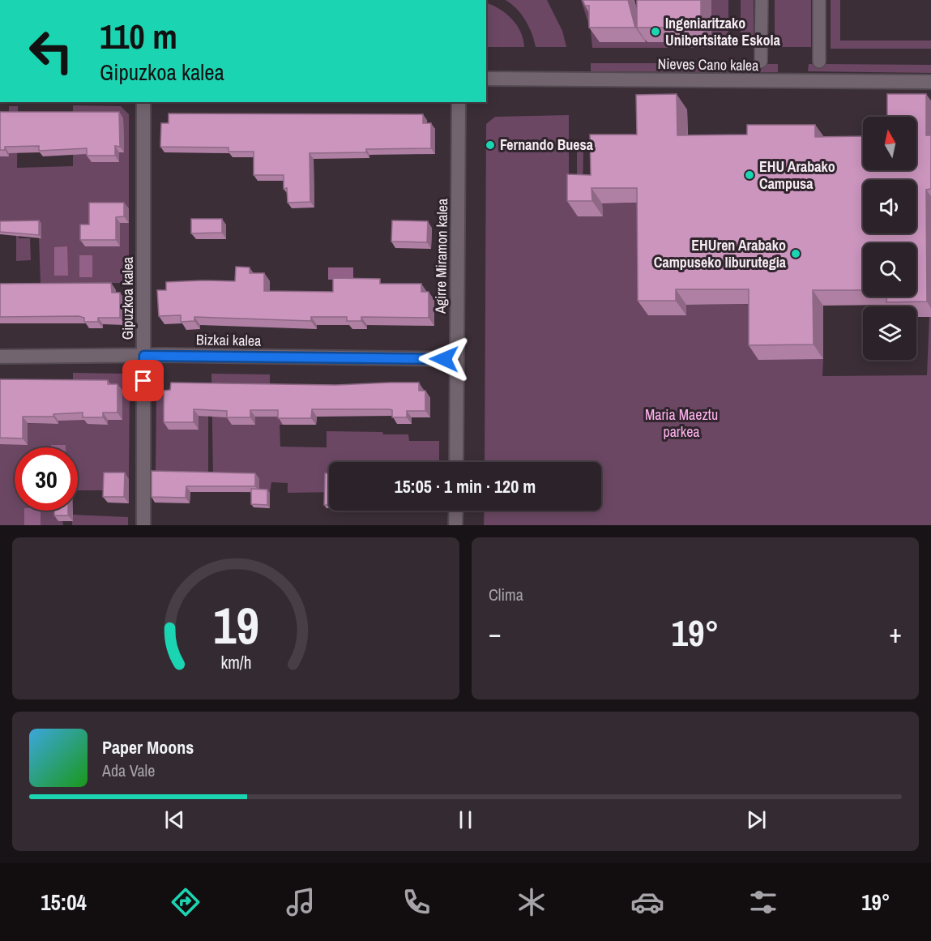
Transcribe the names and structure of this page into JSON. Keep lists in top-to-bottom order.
{
  "streets": {
    "street": [
      "Nieves Cano kalea",
      "Agirre Miramon kalea",
      "Gipuzkoa kalea",
      "Bizkai kalea"
    ]
  },
  "crossings": [
    ["Agirre Miramon kalea", "Bizkai kalea"],
    ["Gipuzkoa kalea", "Bizkai kalea"]
  ],
  "parks": ["Maria Maeztu parkea"],
  "places": [
    "Ingeniaritzako Unibertsitate Eskola",
    "Fernando Buesa",
    "EHU Arabako Campusa",
    "EHUren Arabako Campuseko liburutegia"
  ],
  "north": "top",
  "page": {
    "turn": ["110 m", "Gipuzkoa kalea"],
    "limit": "30",
    "trip": "15:05 · 1 min · 120 m",
    "tile": "Clima",
    "heat": ["−", "19°", "+"],
    "song": ["Paper Moons", "Ada Vale"],
    "tabs": ["15:04", "19°"],
    "gauge": ["19", "km/h"]
  }
}
